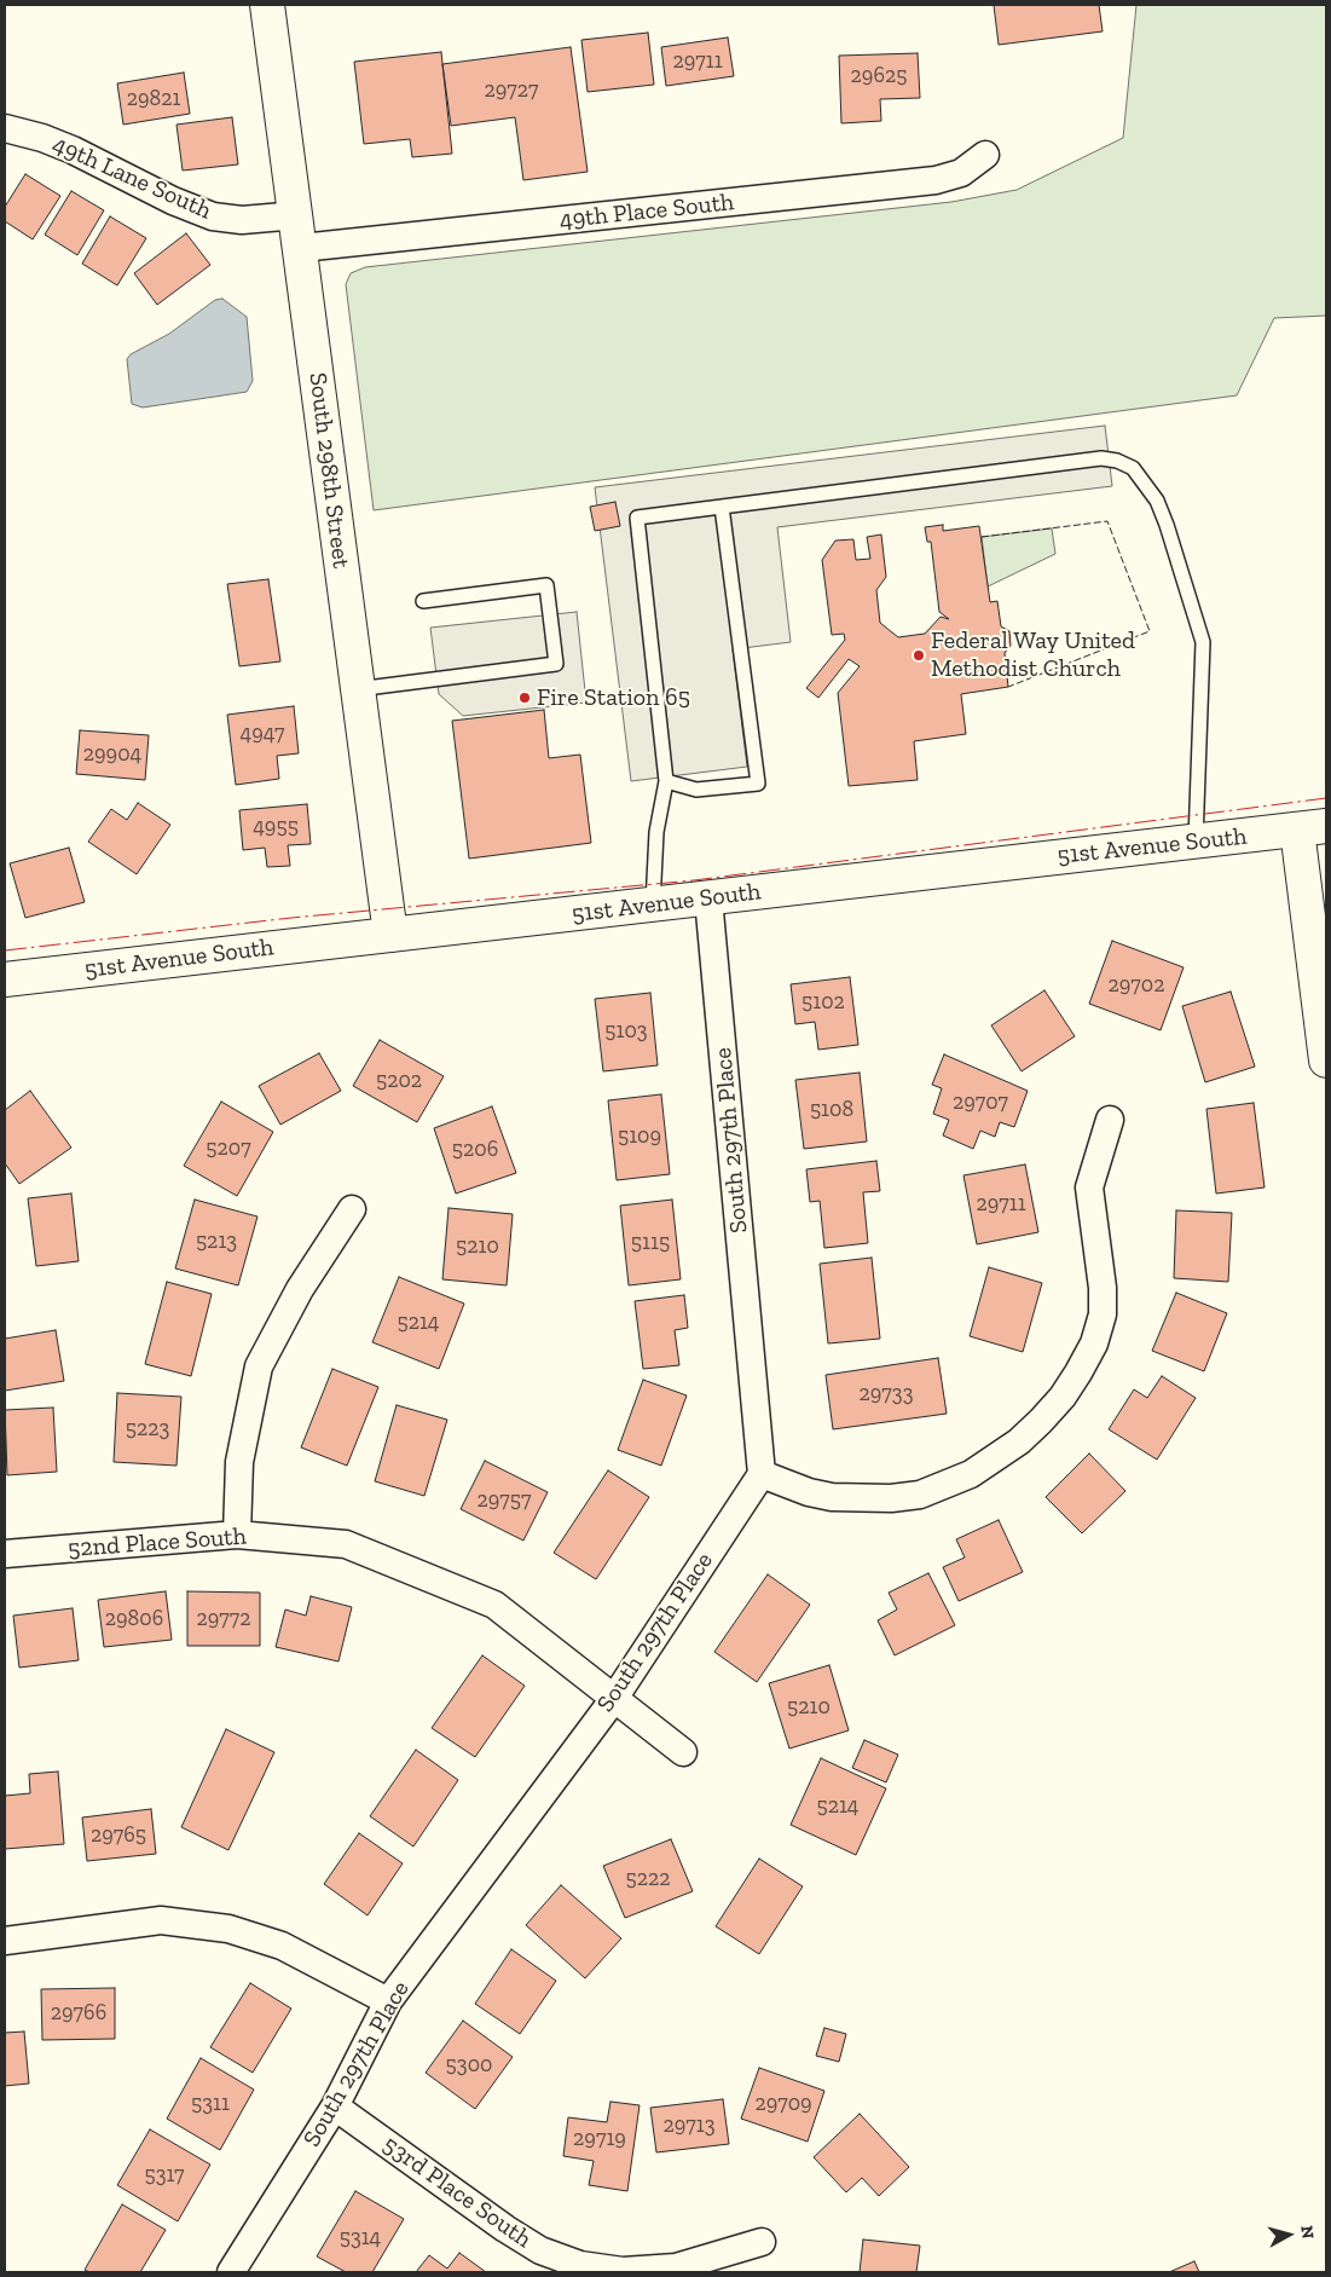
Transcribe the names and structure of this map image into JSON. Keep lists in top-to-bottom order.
{
  "streets": {
    "main road": ["South 298th Street", "51st Avenue South"],
    "street": [
      "49th Lane South",
      "49th Place South",
      "South 297th Place",
      "52nd Place South",
      "53rd Place South"
    ]
  },
  "crossings": [
    ["49th Lane South", "South 298th Street"],
    ["49th Place South", "South 298th Street"],
    ["South 298th Street", "51st Avenue South"],
    ["51st Avenue South", "South 297th Place"],
    ["South 297th Place", "52nd Place South"],
    ["South 297th Place", "53rd Place South"]
  ],
  "places": ["Federal Way United Methodist Church", "Fire Station 65"],
  "house_numbers": [
    "29711",
    "29625",
    "29727",
    "29821",
    "4947",
    "29904",
    "4955",
    "29702",
    "5102",
    "5103",
    "5202",
    "29707",
    "5108",
    "5109",
    "5207",
    "5206",
    "29711",
    "5213",
    "5115",
    "5210",
    "5214",
    "29733",
    "5223",
    "29757",
    "29806",
    "29772",
    "5210",
    "5214",
    "29765",
    "5222",
    "29766",
    "5300",
    "5311",
    "29709",
    "29713",
    "29719",
    "5317",
    "5314"
  ],
  "north": "right"
}
